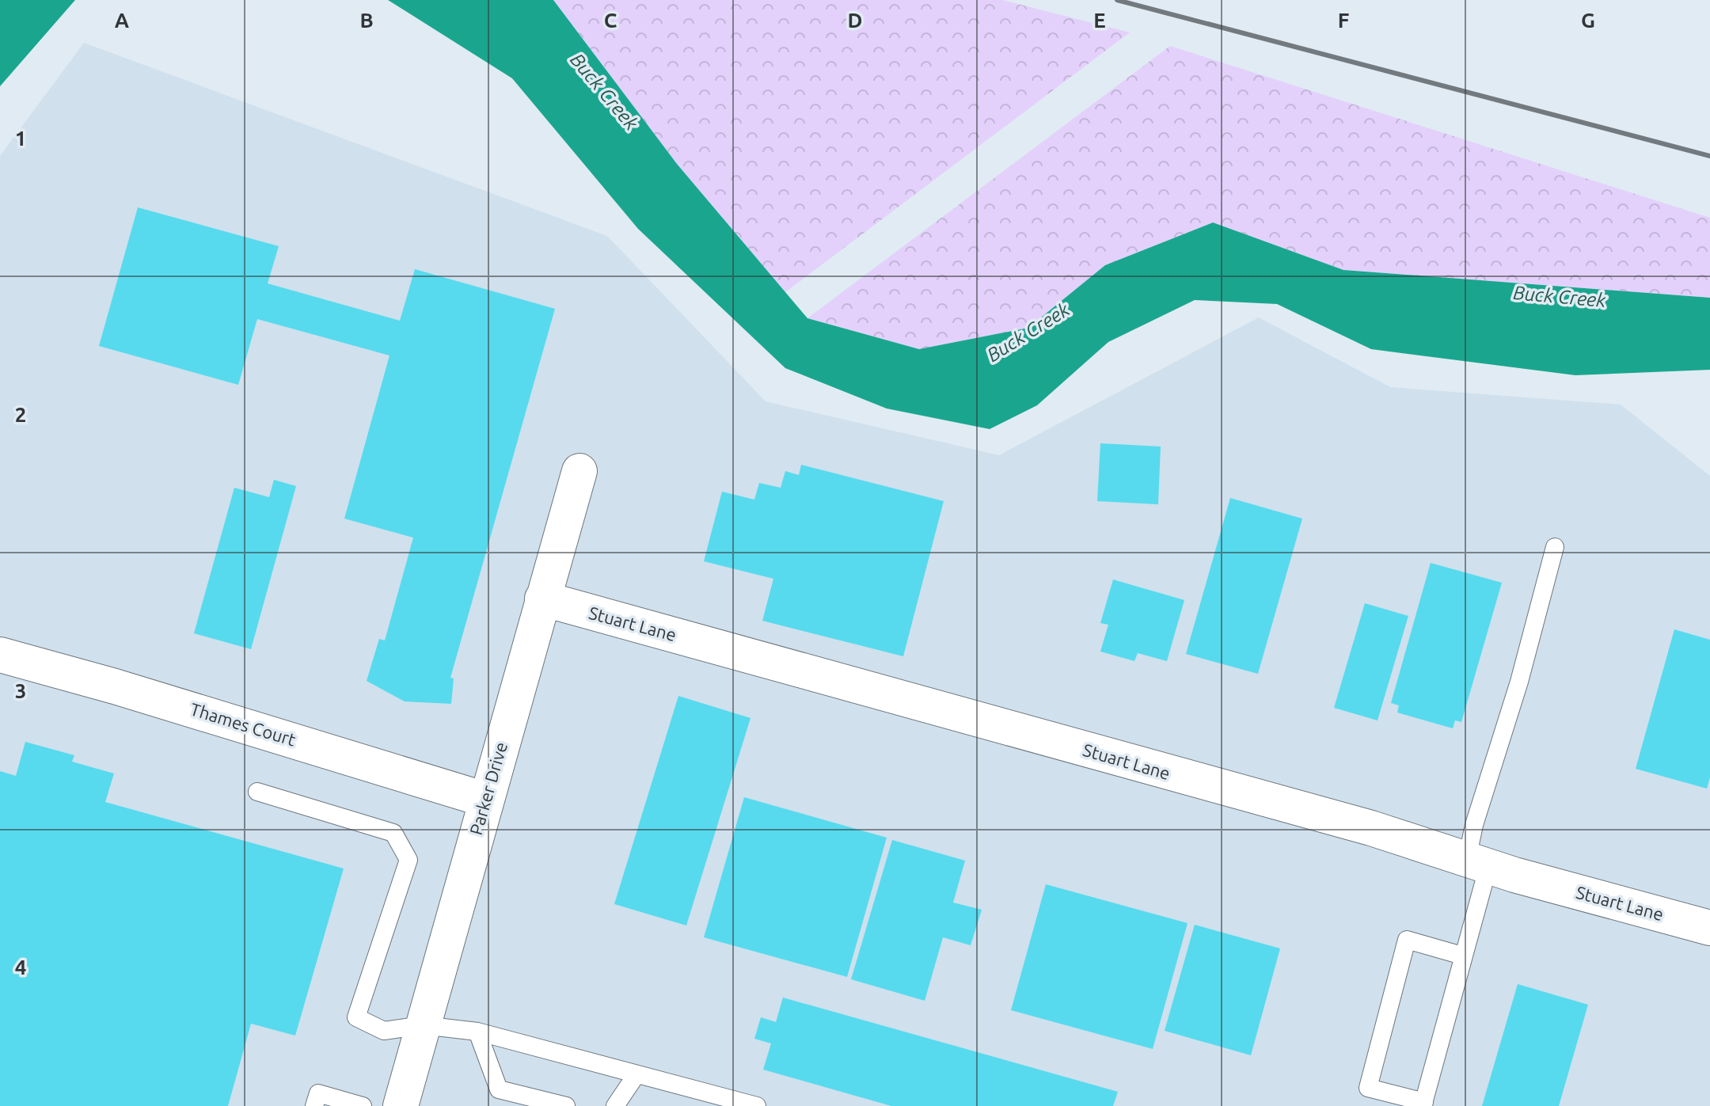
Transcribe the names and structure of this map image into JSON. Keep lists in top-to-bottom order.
{
  "streets": {
    "street": ["Stuart Lane", "Thames Court", "Parker Drive"]
  },
  "crossings": [
    ["Stuart Lane", "Parker Drive"],
    ["Thames Court", "Parker Drive"]
  ],
  "water": ["Buck Creek"],
  "grid": {
    "columns": [
      "A",
      "B",
      "C",
      "D",
      "E",
      "F",
      "G"
    ],
    "rows": [
      "1",
      "2",
      "3",
      "4"
    ]
  }
}
